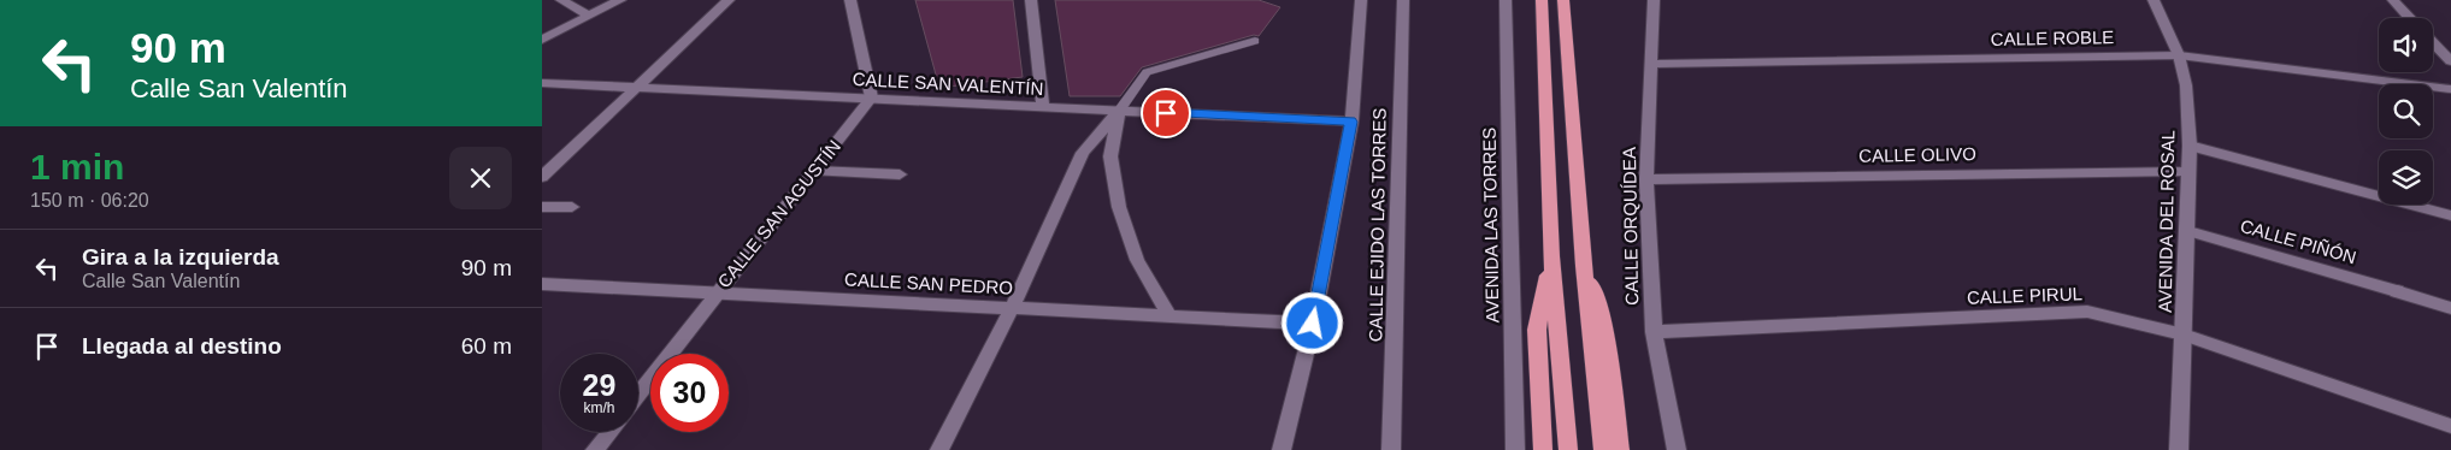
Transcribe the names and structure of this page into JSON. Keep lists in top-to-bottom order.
{
  "streets": {
    "street": [
      "CALLE ROBLE",
      "CALLE SAN VALENTÍN",
      "CALLE OLIVO",
      "CALLE SAN AGUSTÍN",
      "AVENIDA DEL ROSAL",
      "CALLE EJIDO LAS TORRES",
      "AVENIDA LAS TORRES",
      "CALLE ORQUÍDEA",
      "CALLE PIÑÓN",
      "CALLE SAN PEDRO",
      "CALLE PIRUL"
    ]
  },
  "crossings": [
    ["CALLE ROBLE", "AVENIDA DEL ROSAL"],
    ["CALLE ROBLE", "CALLE ORQUÍDEA"],
    ["CALLE SAN VALENTÍN", "CALLE SAN AGUSTÍN"],
    ["CALLE OLIVO", "AVENIDA DEL ROSAL"],
    ["CALLE OLIVO", "CALLE ORQUÍDEA"],
    ["CALLE SAN AGUSTÍN", "CALLE SAN PEDRO"],
    ["AVENIDA DEL ROSAL", "CALLE PIÑÓN"],
    ["AVENIDA DEL ROSAL", "CALLE PIRUL"],
    ["CALLE ORQUÍDEA", "CALLE PIRUL"]
  ],
  "page": {
    "turn": ["90 m", "Calle San Valentín"],
    "heading": ["1 min", "150 m · 06:20"],
    "list": [
      {
        "name": "Gira a la izquierda",
        "note": "Calle San Valentín",
        "value": "90 m"
      },
      {
        "name": "Llegada al destino",
        "value": "60 m"
      }
    ],
    "speed": "29 km/h",
    "limit": "30"
  }
}
